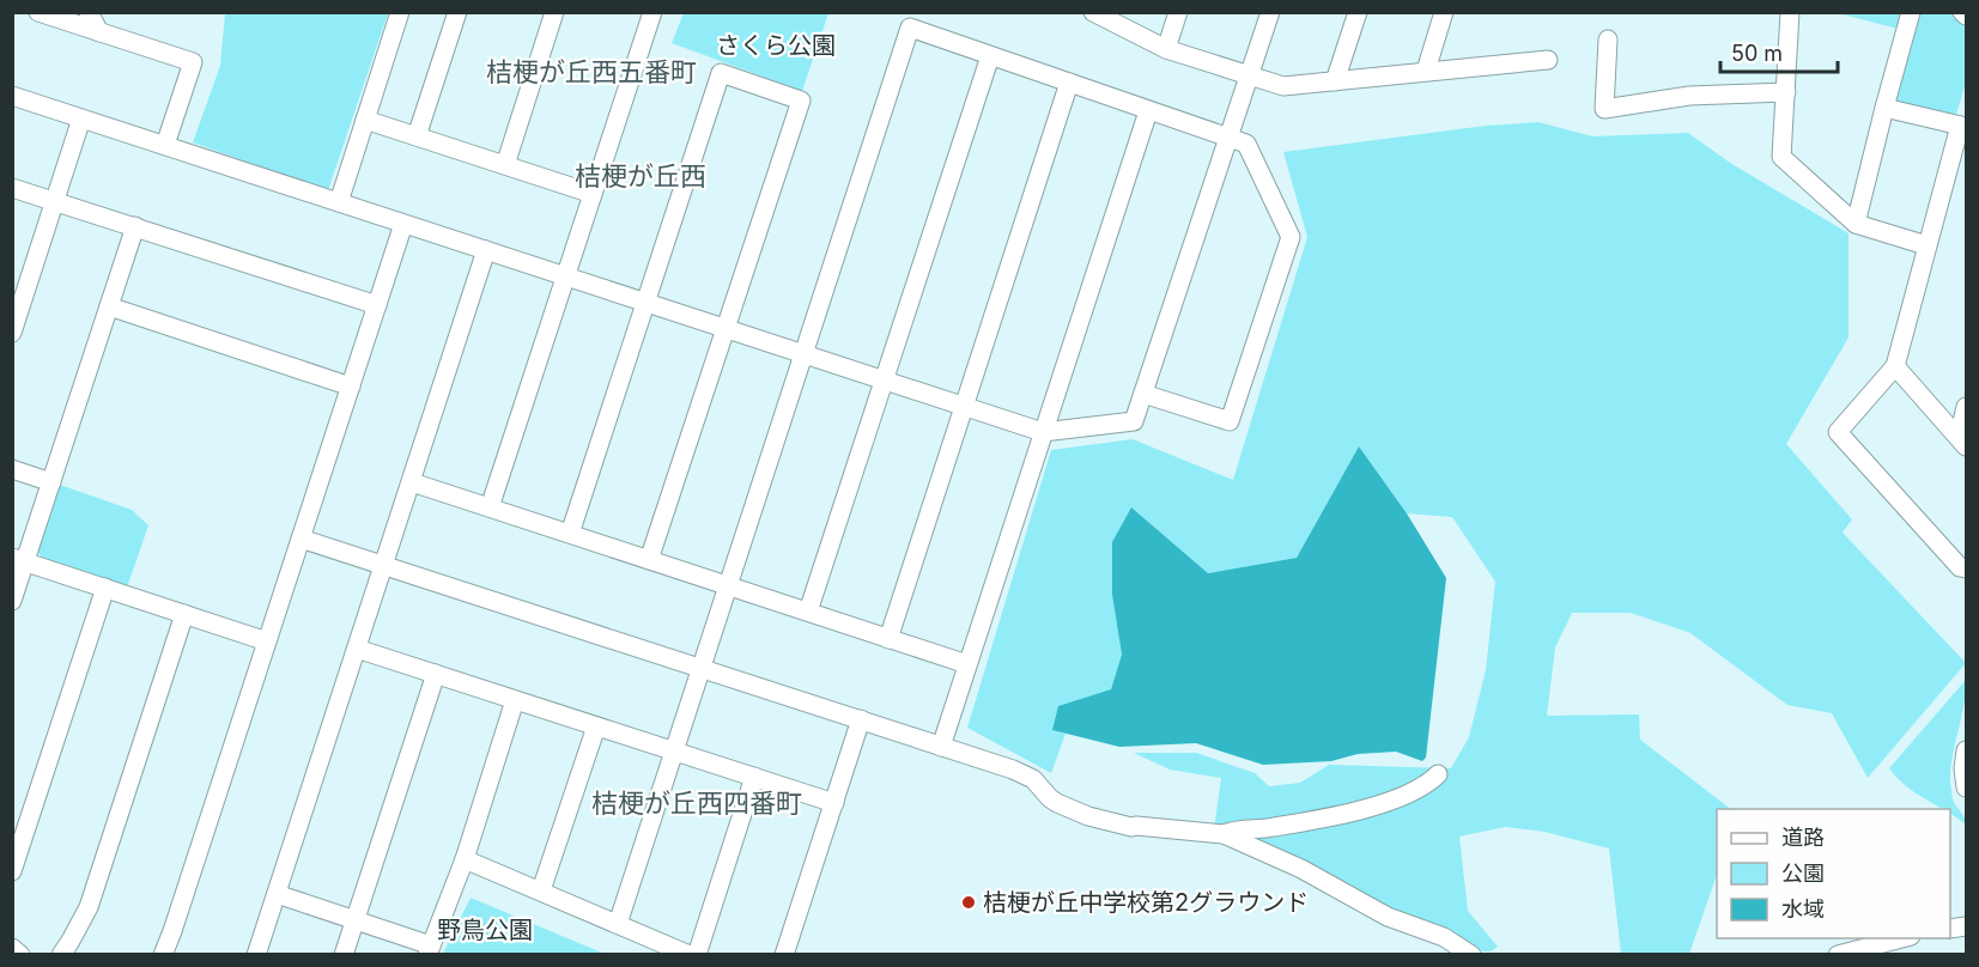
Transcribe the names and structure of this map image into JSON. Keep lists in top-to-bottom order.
{
  "districts": ["桔梗が丘西五番町", "桔梗が丘西", "桔梗が丘西四番町"],
  "parks": ["さくら公園", "野鳥公園"],
  "places": ["桔梗が丘中学校第2グラウンド"],
  "legend": ["道路", "公園", "水域"],
  "scale_bar": "50 m"
}
